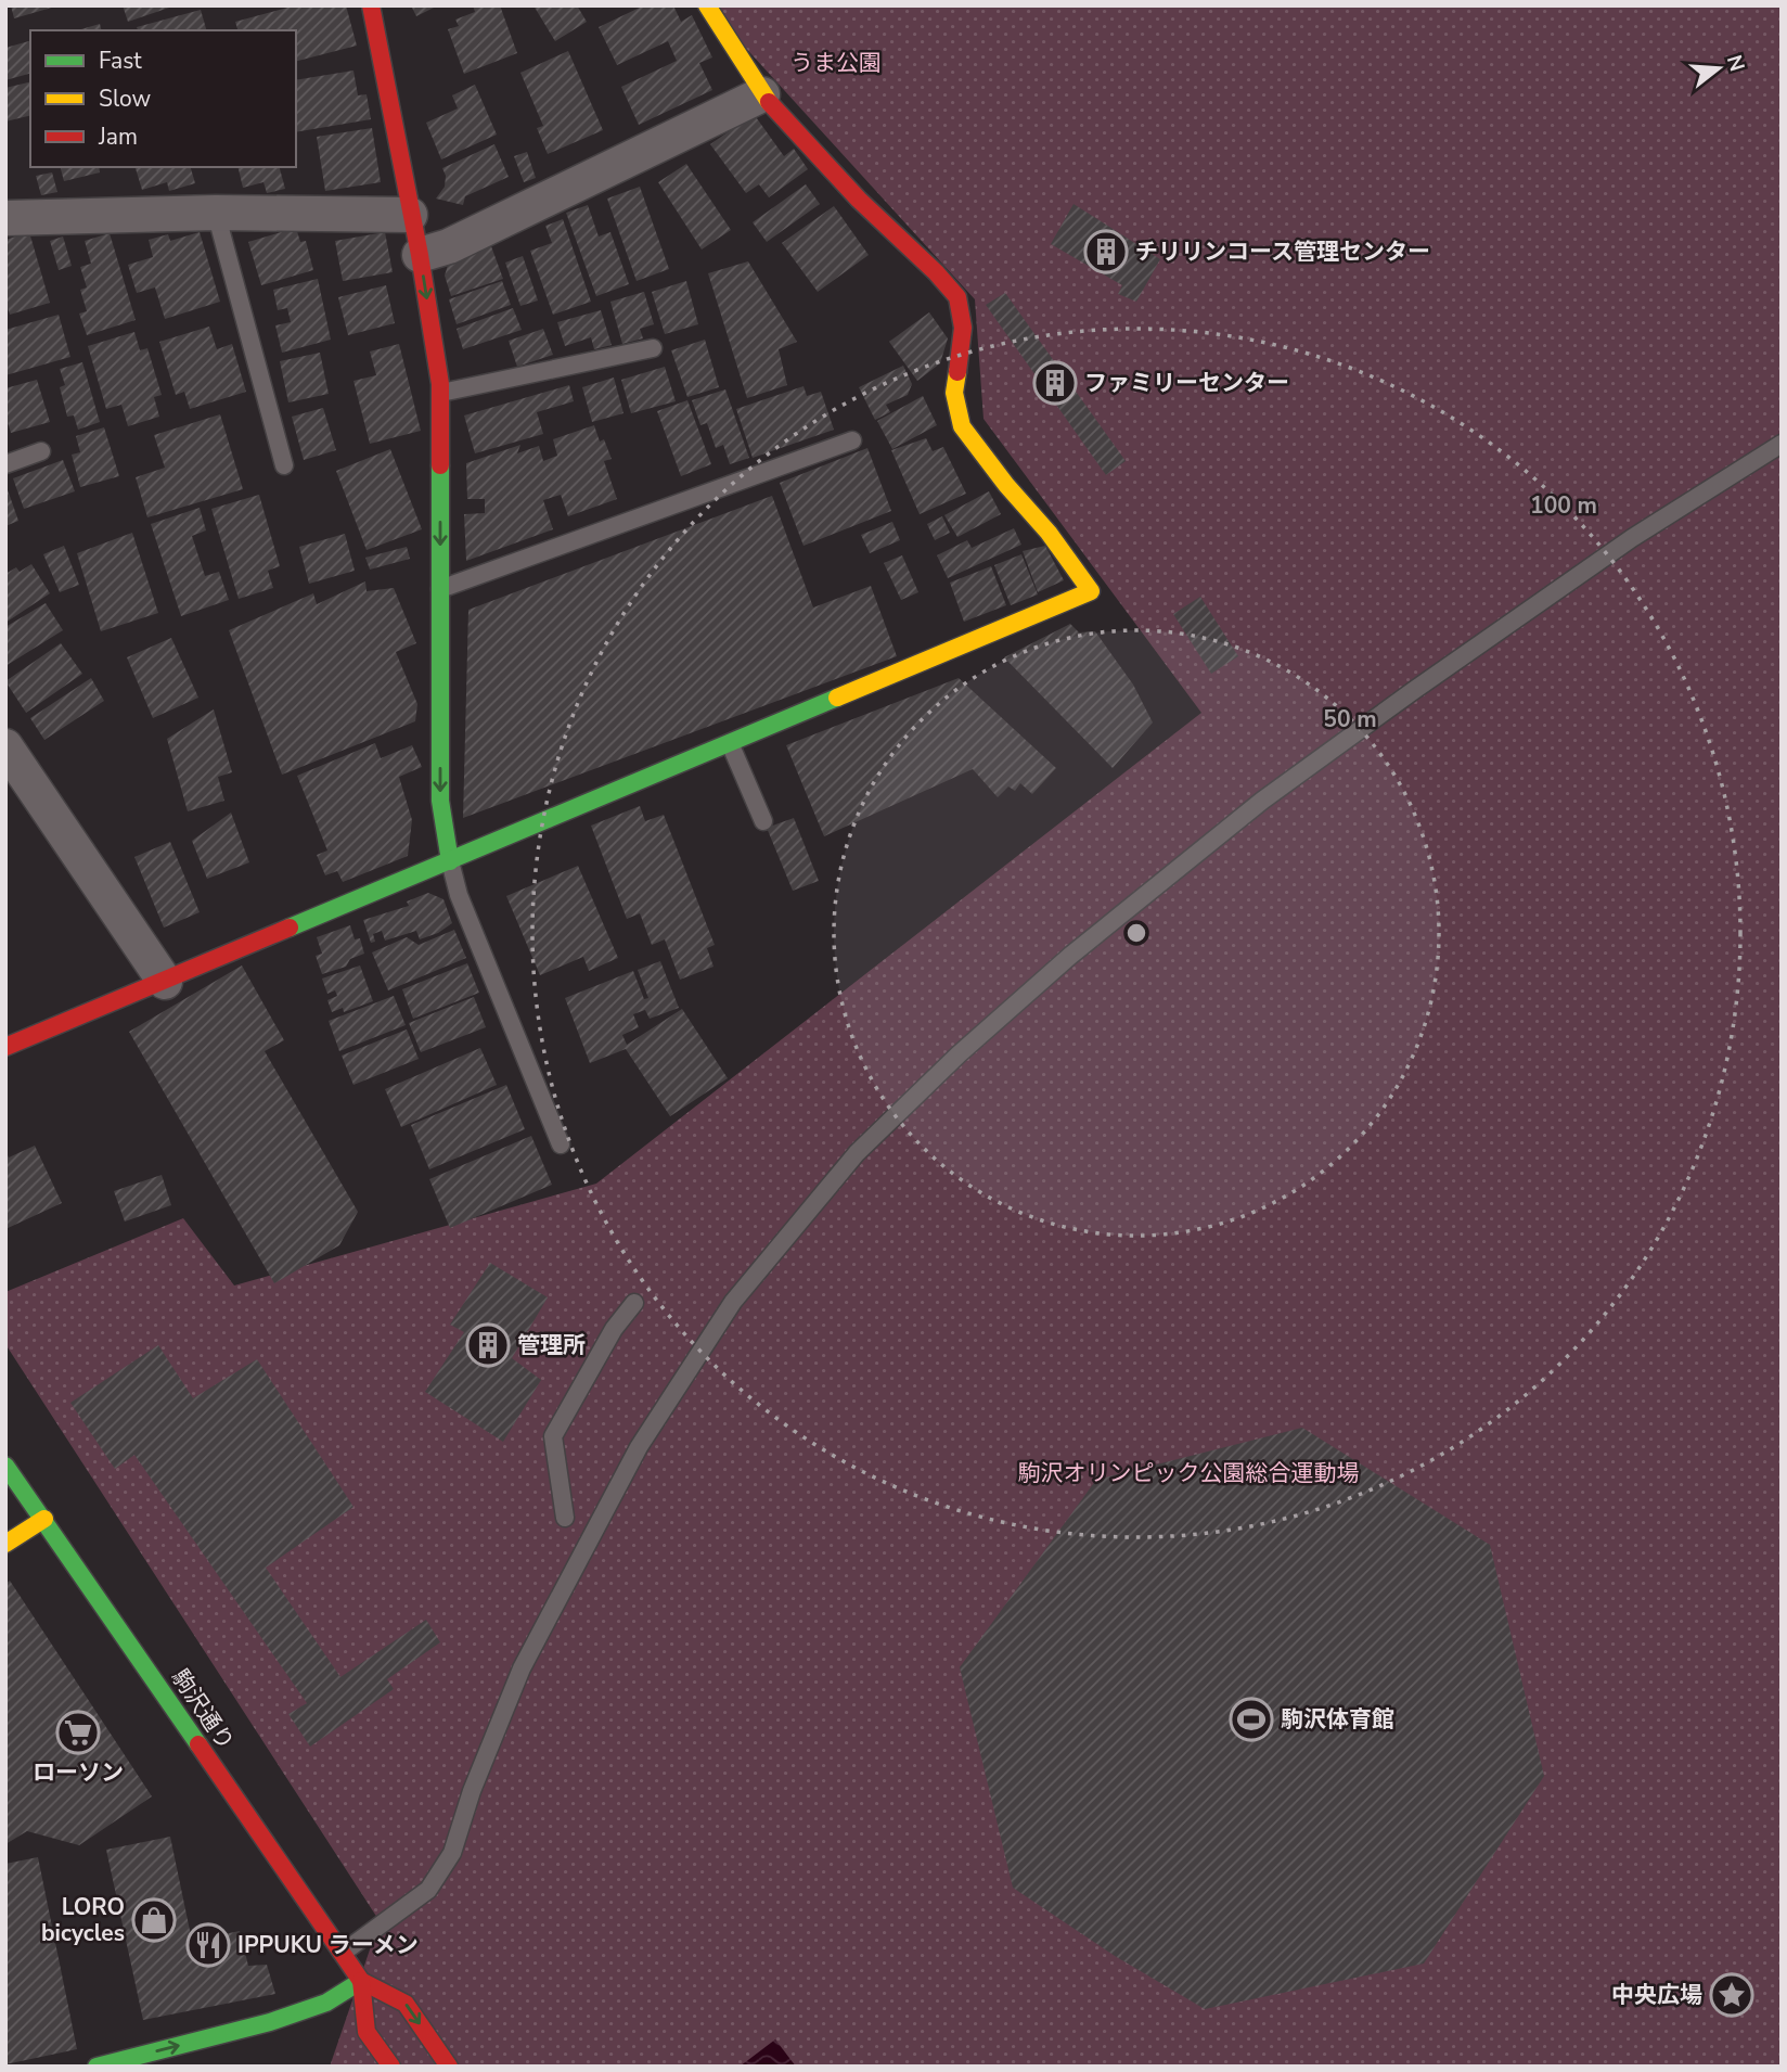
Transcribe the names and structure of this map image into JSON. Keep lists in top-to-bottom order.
{
  "streets": {
    "street": ["駒沢通り"]
  },
  "parks": ["うま公園", "駒沢オリンピック公園総合運動場"],
  "places": {
    "building": ["チリリンコース管理センター", "ファミリーセンター", "管理所"],
    "sports": ["駒沢体育館"],
    "supermarket": ["ローソン"],
    "shop": ["LORO bicycles"],
    "restaurant": ["IPPUKU ラーメン"],
    "place": ["中央広場"]
  },
  "legend": ["Fast", "Slow", "Jam"],
  "north": "right",
  "rings": ["100 m", "50 m"]
}
